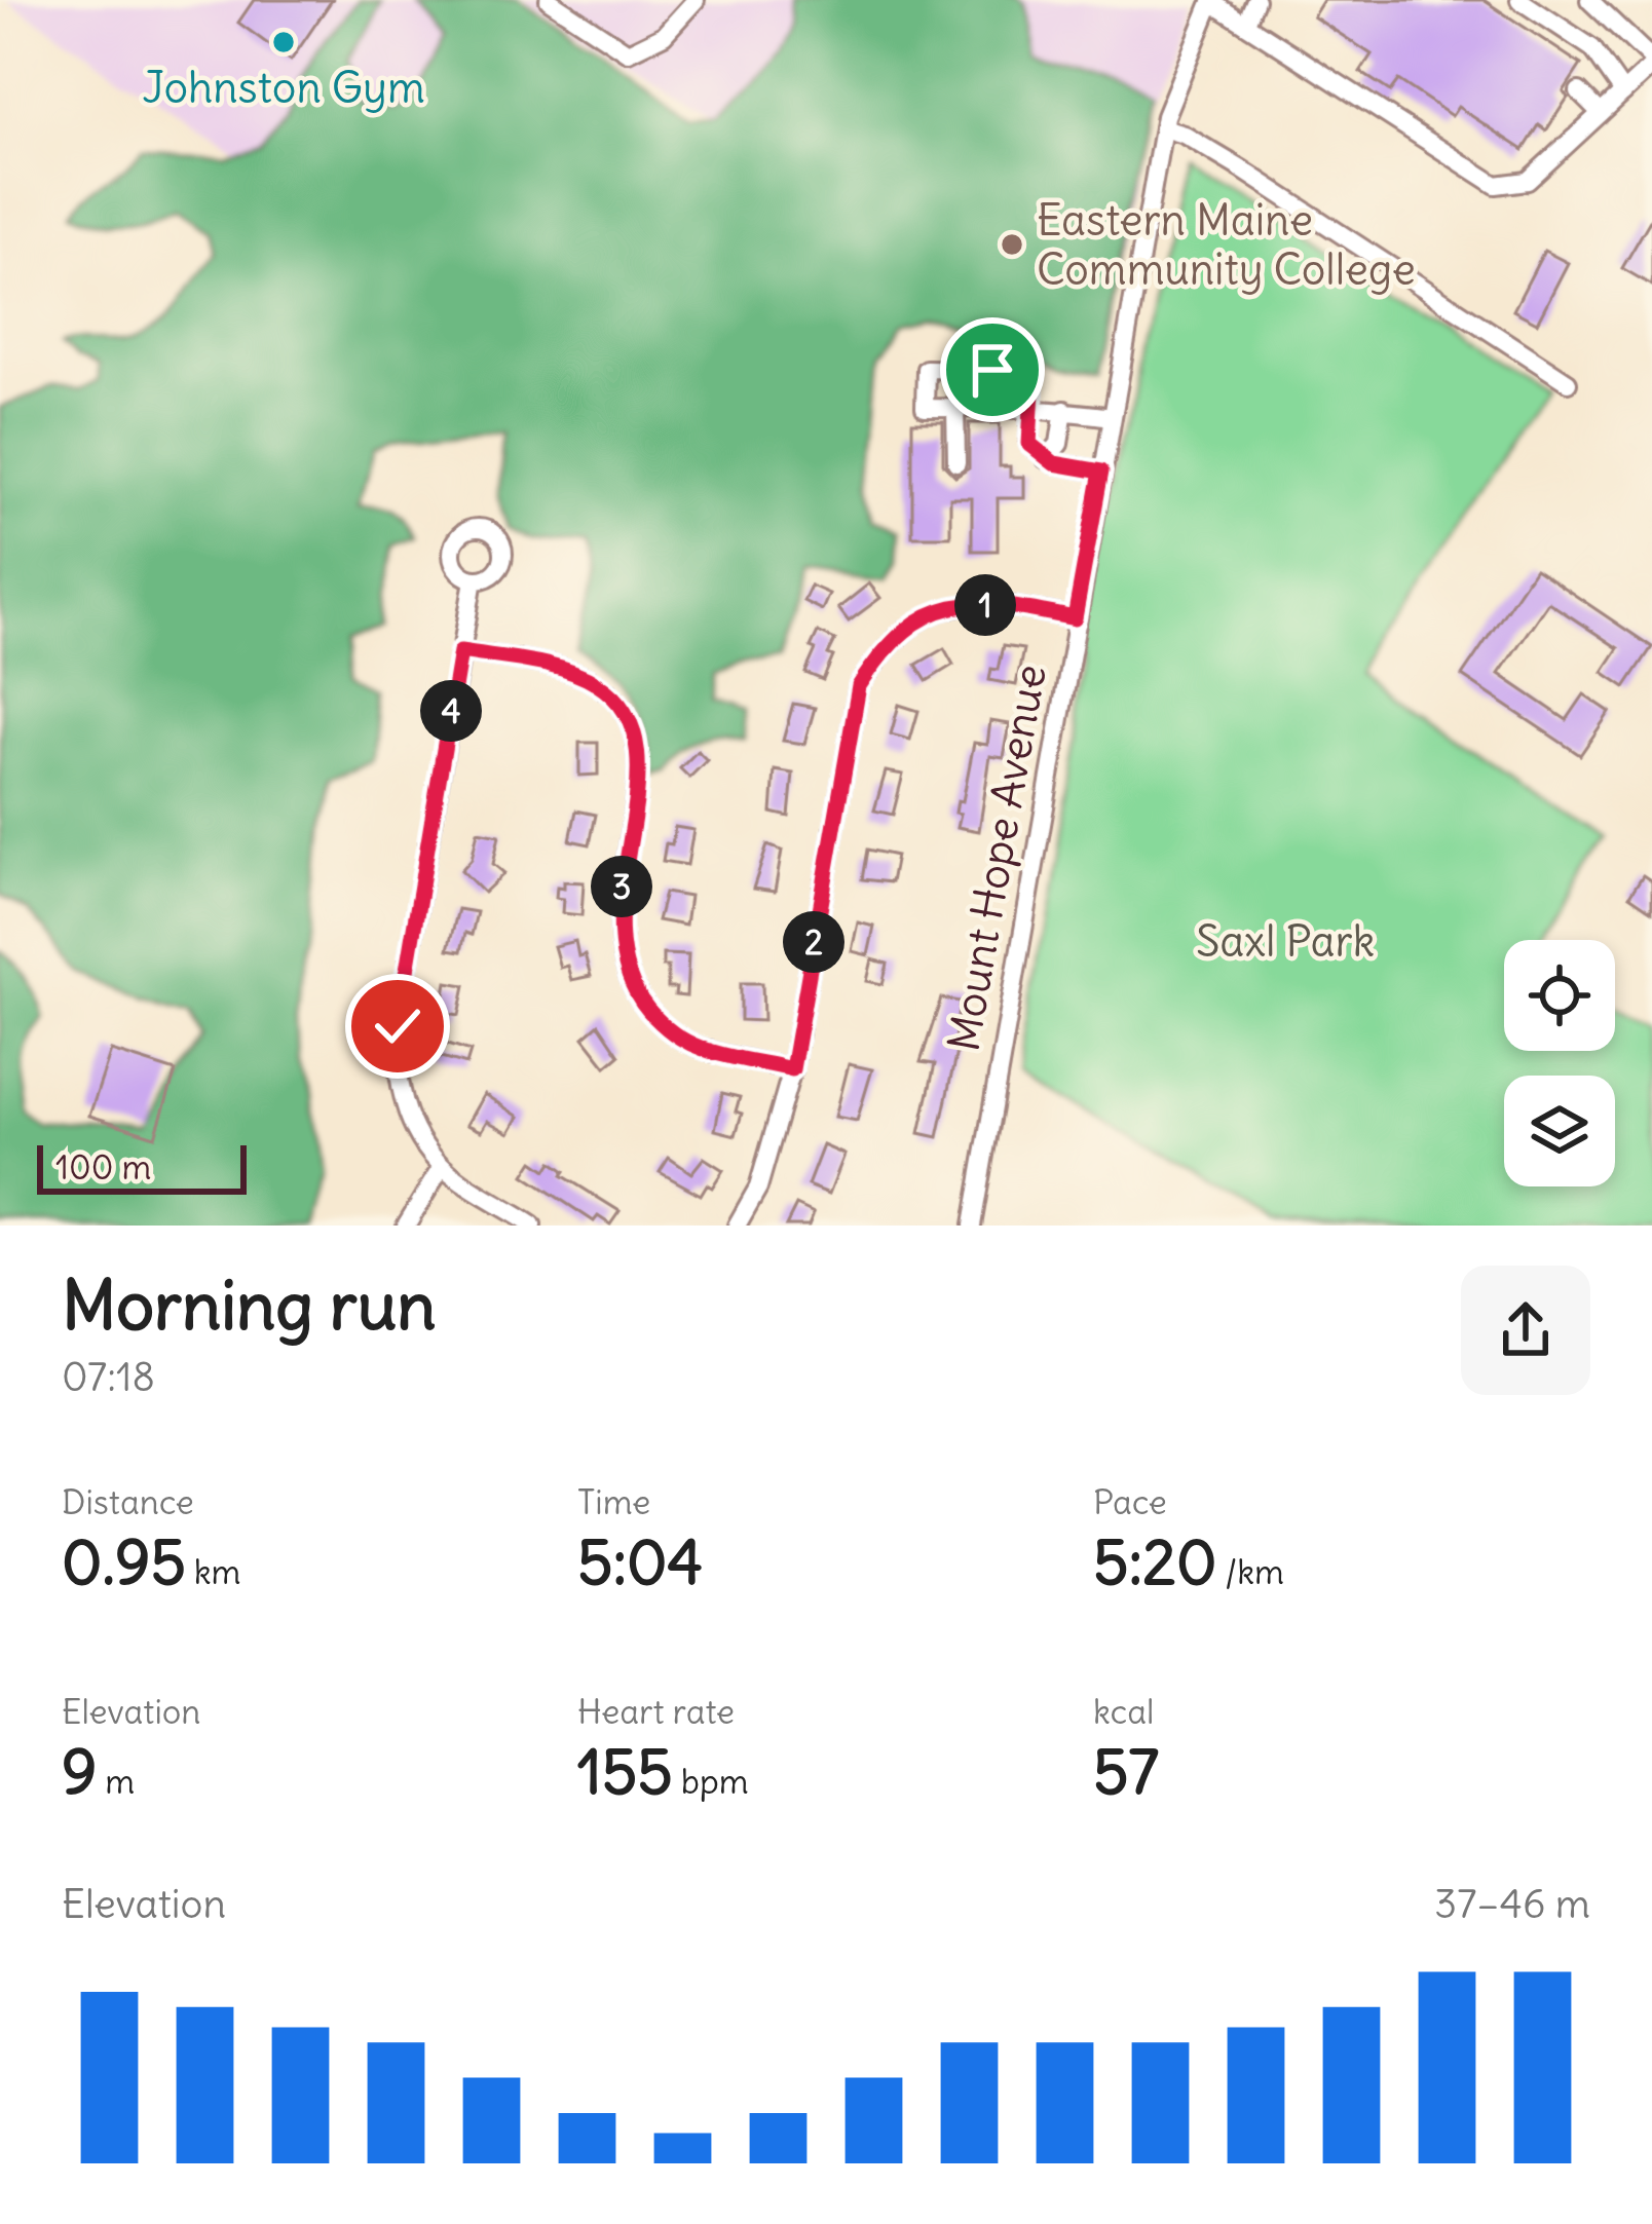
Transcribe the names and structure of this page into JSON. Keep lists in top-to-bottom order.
{
  "streets": {
    "street": ["Mount Hope Avenue"]
  },
  "parks": ["Saxl Park"],
  "places": ["Johnston Gym", "Eastern Maine Community College"],
  "scale_bar": "100 m",
  "page": {
    "pins": [
      "1",
      "4",
      "3",
      "2"
    ],
    "scale": "100 m",
    "heading": ["Morning run", "07:18"],
    "stats": [
      ["Distance", "0.95 km"],
      ["Time", "5:04"],
      ["Pace", "5:20 /km"],
      ["Elevation", "9 m"],
      ["Heart rate", "155 bpm"],
      ["kcal", "57"]
    ],
    "chart": ["Elevation", "37–46 m"]
  }
}
